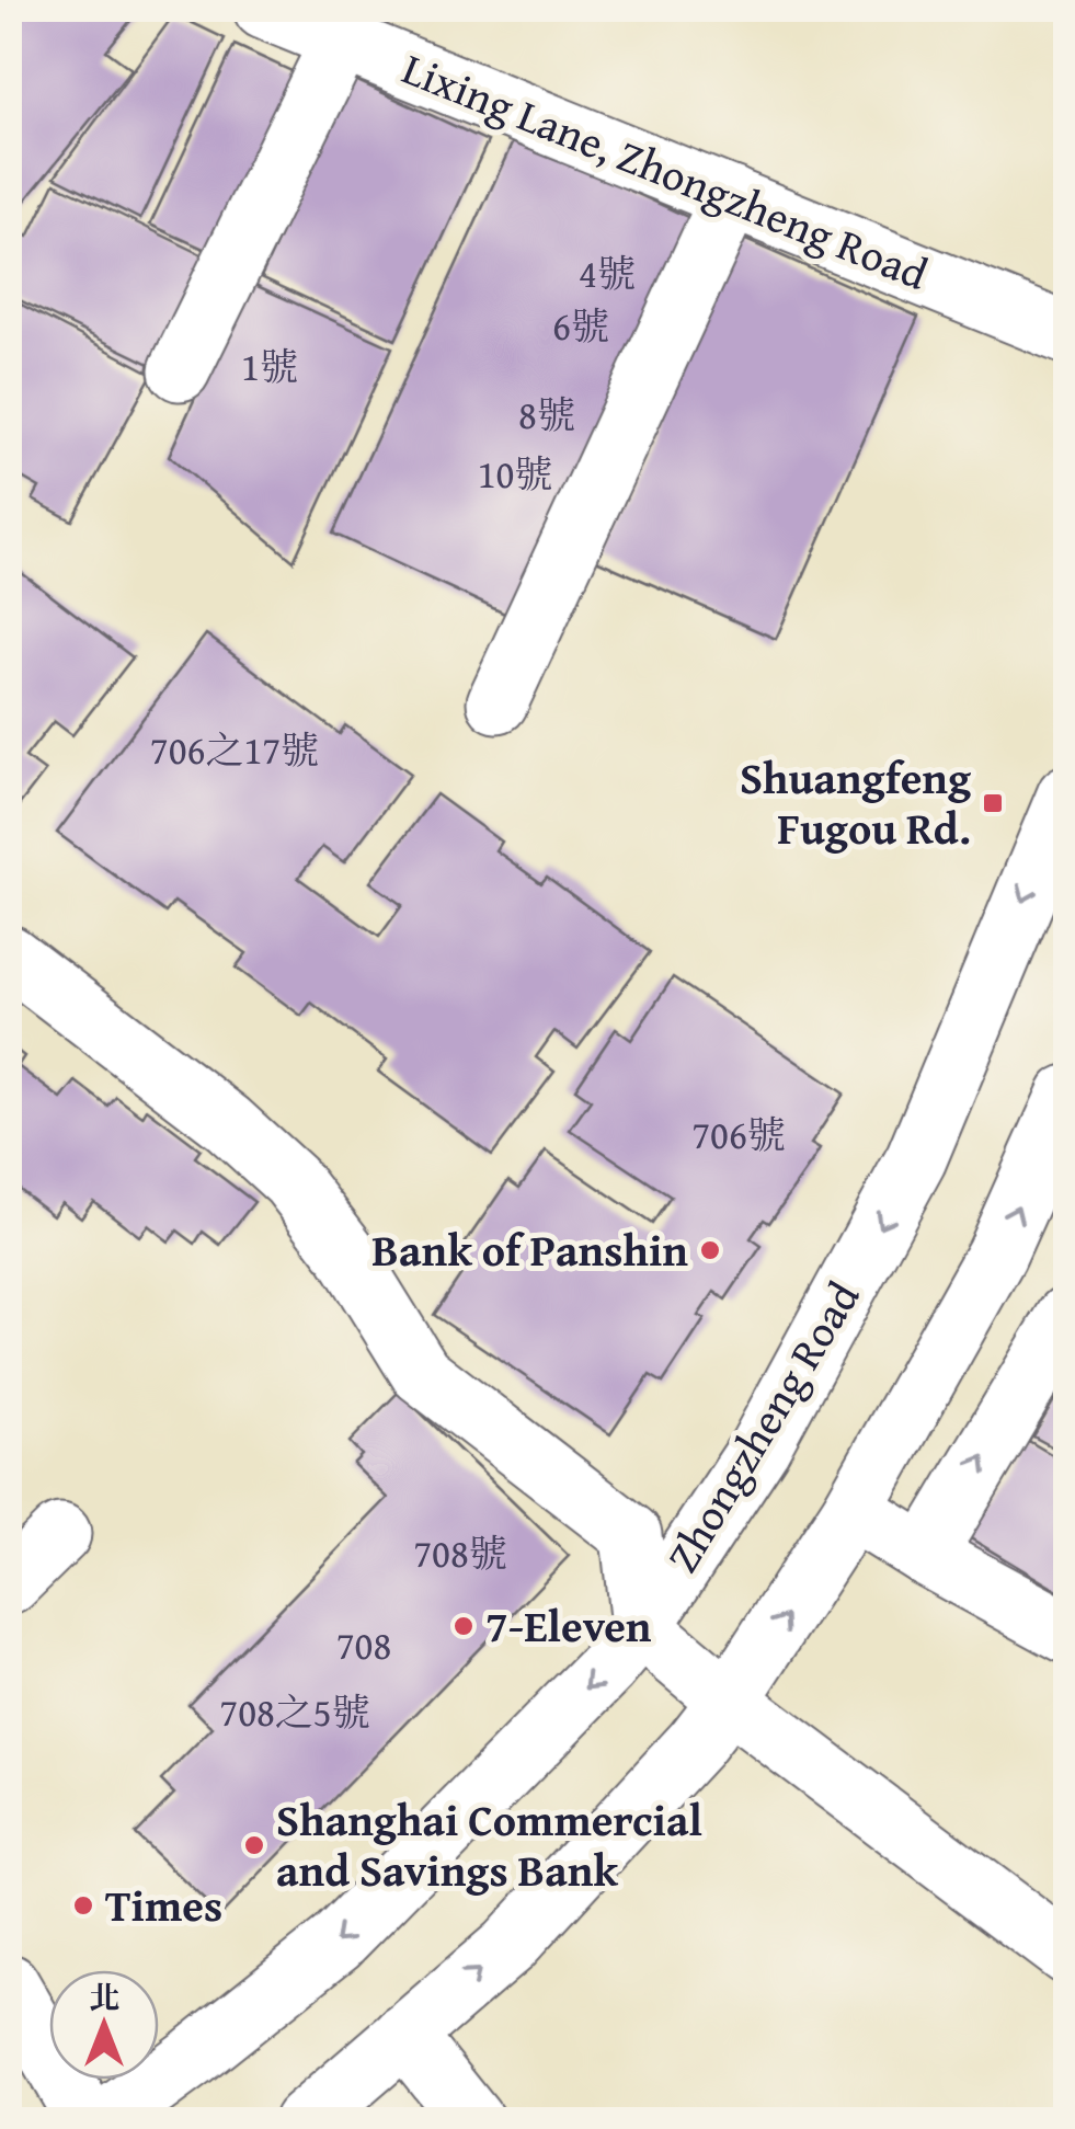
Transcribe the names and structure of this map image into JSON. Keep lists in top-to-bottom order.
{
  "streets": {
    "main road": ["Lixing Lane, Zhongzheng Road", "Zhongzheng Road"]
  },
  "places": {
    "transit": ["Shuangfeng Fugou Rd."],
    "other": [
      "Bank of Panshin",
      "7-Eleven",
      "Shanghai Commercial and Savings Bank",
      "Times"
    ]
  },
  "house_numbers": [
    "4號",
    "6號",
    "1號",
    "8號",
    "10號",
    "706之17號",
    "706號",
    "708號",
    "708",
    "708之5號"
  ],
  "north": "top"
}
